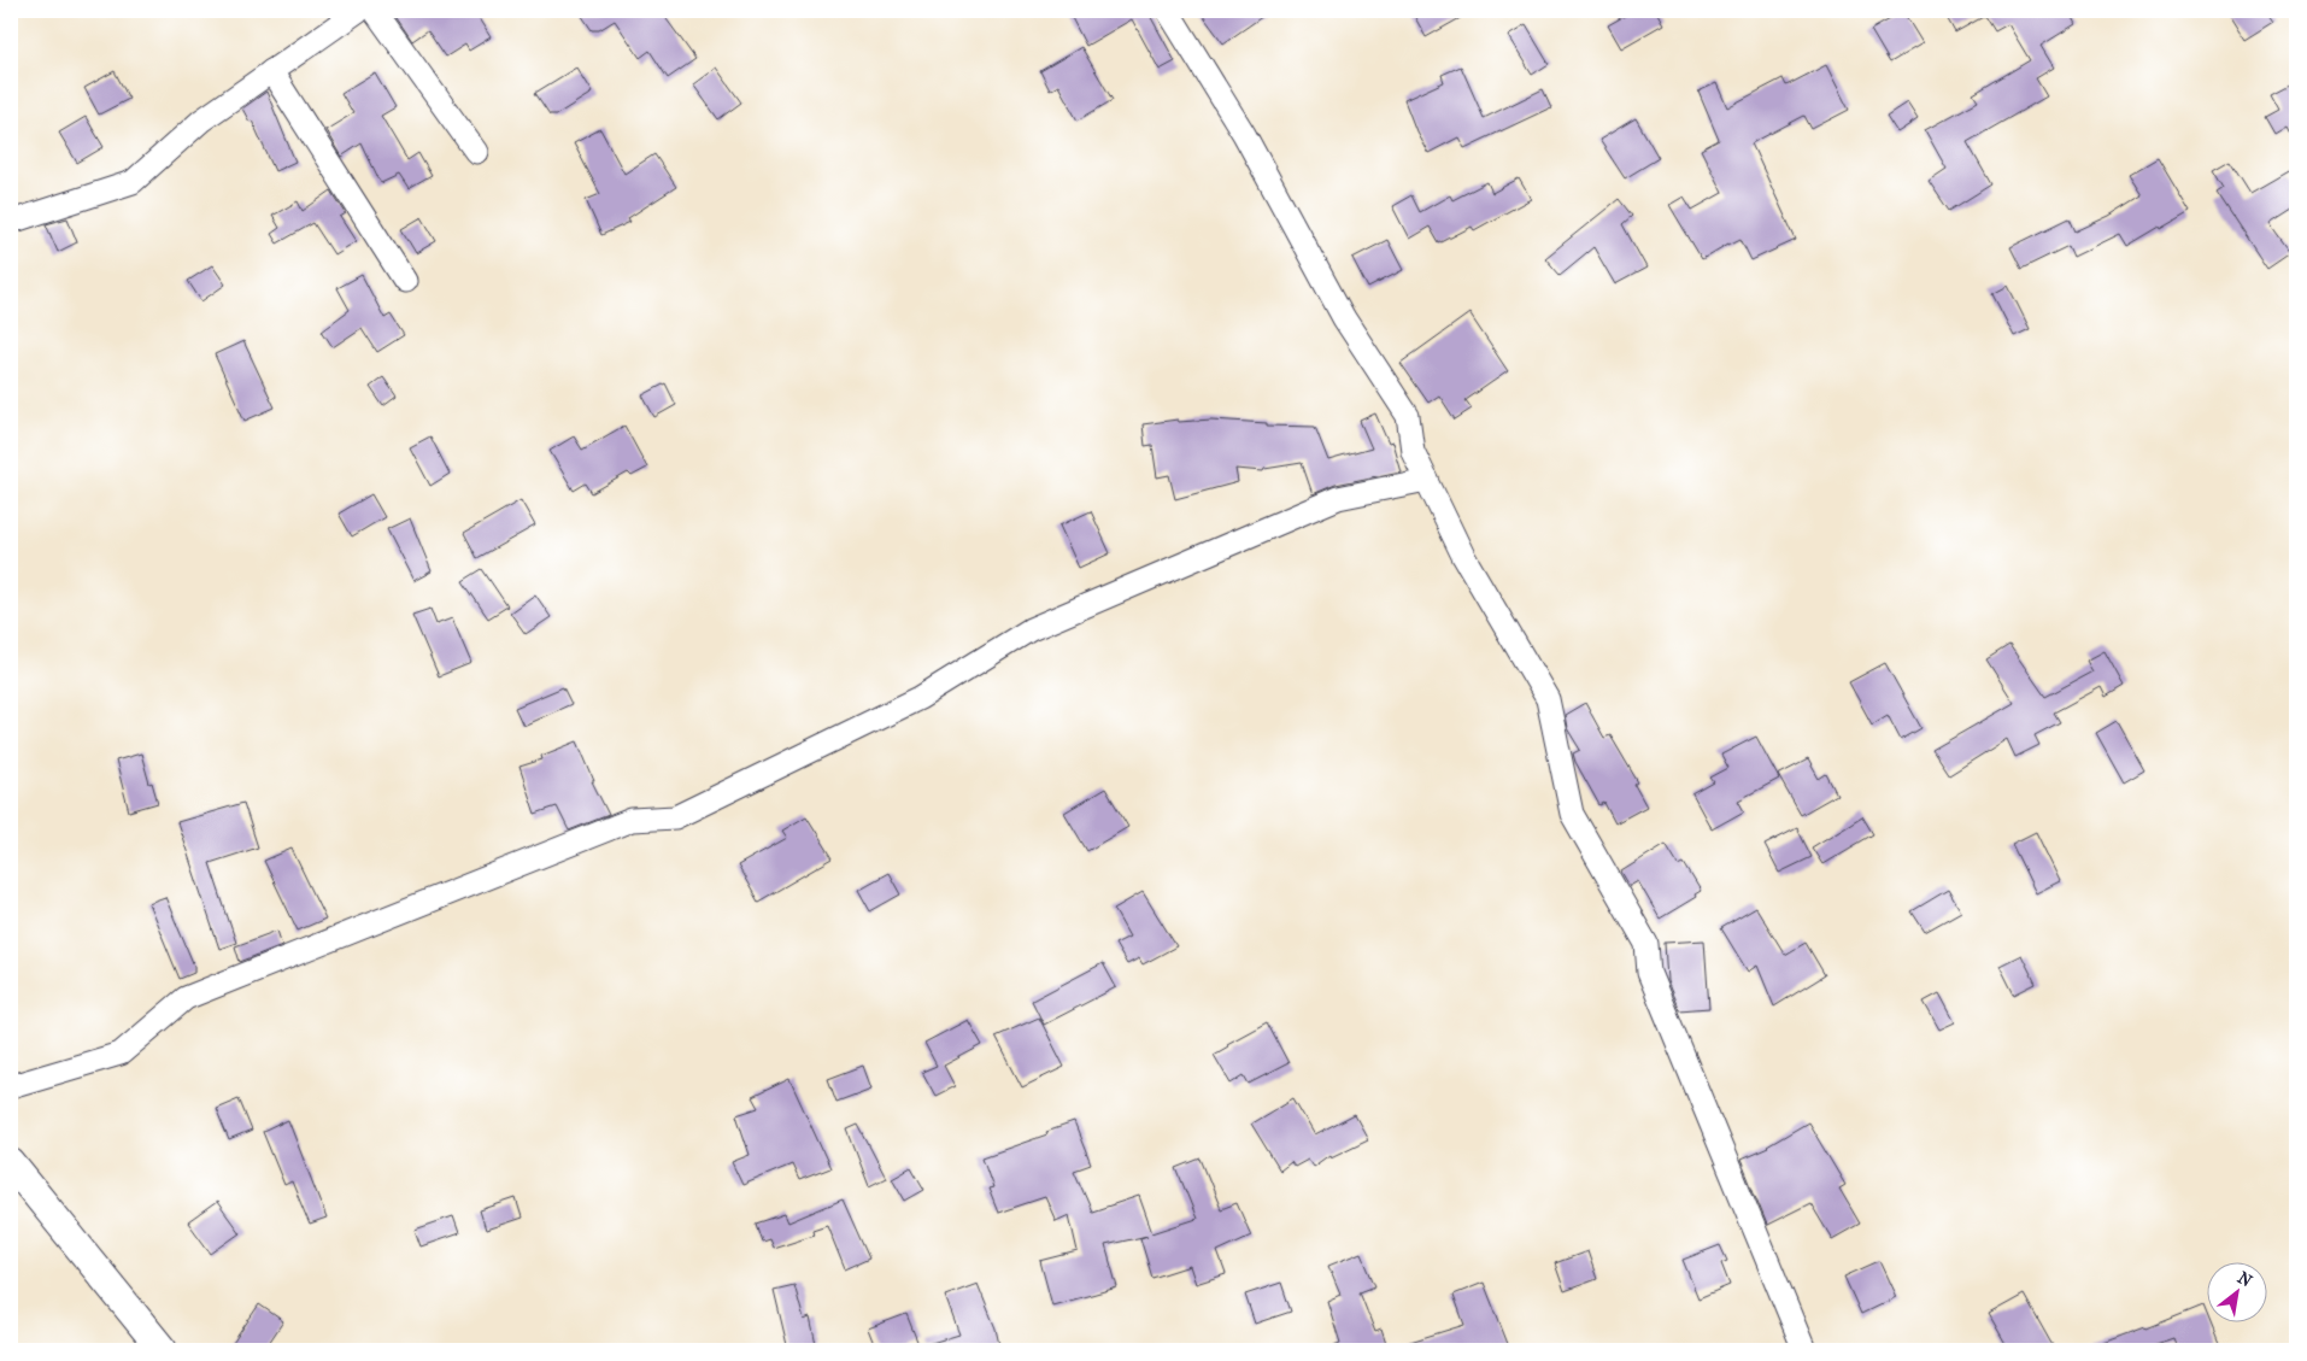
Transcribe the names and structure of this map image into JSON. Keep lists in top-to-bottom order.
{
  "north": "top right"
}
